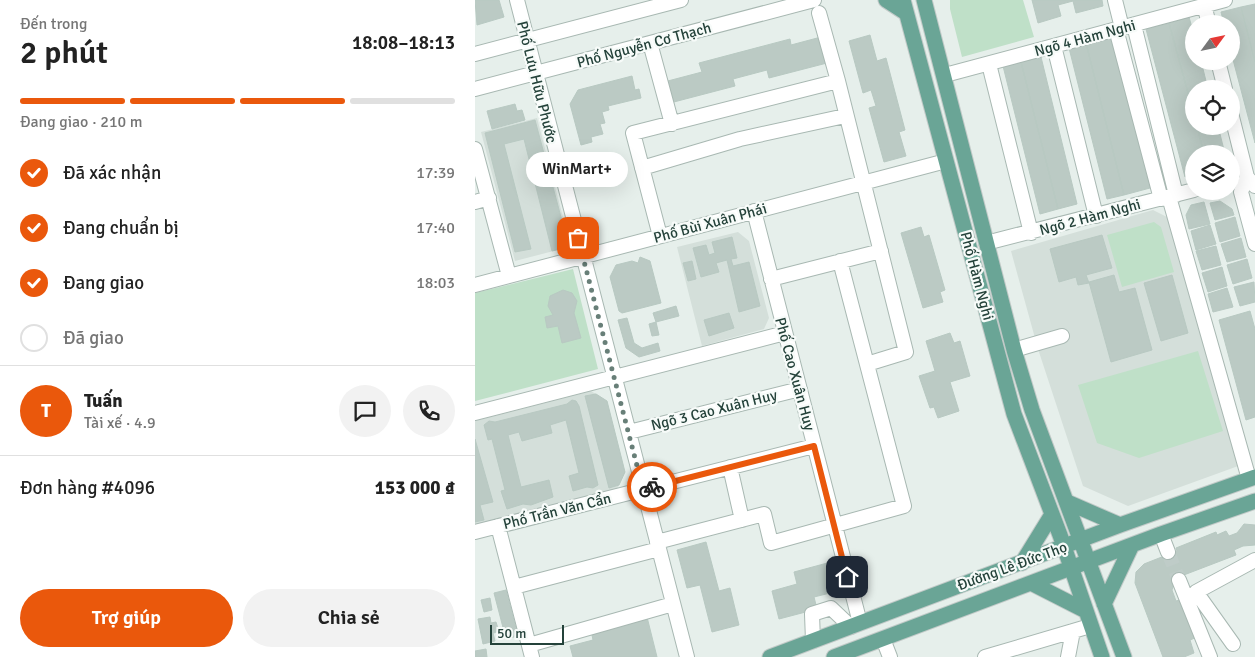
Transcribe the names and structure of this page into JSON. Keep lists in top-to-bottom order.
{
  "streets": {
    "main road": ["Phố Hàm Nghi", "Đường Lê Đức Thọ"],
    "street": [
      "Ngõ 4 Hàm Nghi",
      "Phố Nguyễn Cơ Thạch",
      "Phố Lưu Hữu Phước",
      "Ngõ 2 Hàm Nghi",
      "Phố Bùi Xuân Phái",
      "Phố Cao Xuân Huy",
      "Ngõ 3 Cao Xuân Huy",
      "Phố Trần Văn Cẩn"
    ]
  },
  "crossings": [
    ["Ngõ 4 Hàm Nghi", "Phố Hàm Nghi"],
    ["Phố Nguyễn Cơ Thạch", "Phố Lưu Hữu Phước"],
    ["Phố Lưu Hữu Phước", "Phố Bùi Xuân Phái"],
    ["Phố Lưu Hữu Phước", "Ngõ 3 Cao Xuân Huy"],
    ["Phố Lưu Hữu Phước", "Phố Trần Văn Cẩn"],
    ["Ngõ 2 Hàm Nghi", "Phố Hàm Nghi"],
    ["Phố Bùi Xuân Phái", "Phố Hàm Nghi"],
    ["Phố Bùi Xuân Phái", "Phố Cao Xuân Huy"],
    ["Phố Hàm Nghi", "Đường Lê Đức Thọ"],
    ["Phố Cao Xuân Huy", "Ngõ 3 Cao Xuân Huy"],
    ["Phố Cao Xuân Huy", "Phố Trần Văn Cẩn"],
    ["Phố Cao Xuân Huy", "Đường Lê Đức Thọ"]
  ],
  "places": ["WinMart+"],
  "scale_bar": "50 m",
  "north": "top right",
  "page": {
    "heading": ["2 phút", "Đến trong", "18:08–18:13"],
    "panel": [
      "Tuấn",
      "Tài xế · 4.9",
      "Đơn hàng #4096",
      "153 000 ₫"
    ],
    "bar": "Đang giao · 210 m",
    "list": [
      ["Đã xác nhận", "17:39"],
      ["Đang chuẩn bị", "17:40"],
      ["Đang giao", "18:03"],
      "Đã giao"
    ],
    "bubble": "WinMart+",
    "round": "T",
    "buttons": ["Trợ giúp", "Chia sẻ"],
    "scale": "50 m"
  }
}
